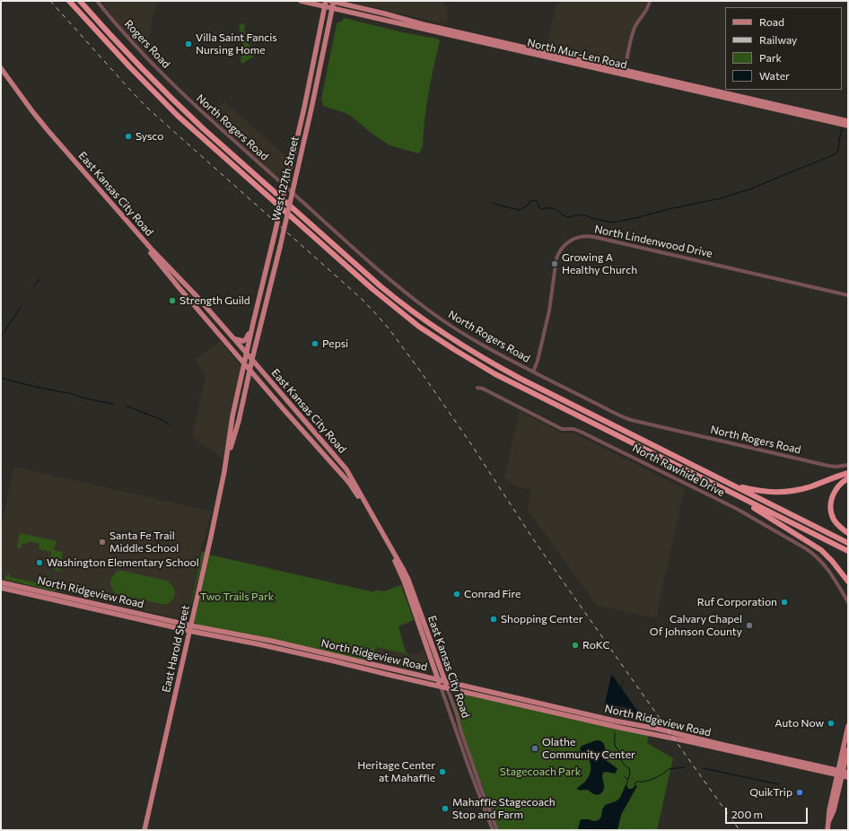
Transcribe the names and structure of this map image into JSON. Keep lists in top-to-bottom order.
{
  "streets": {
    "main road": [
      "North Mur-Len Road",
      "West 127th Street",
      "East Kansas City Road",
      "North Ridgeview Road",
      "East Harold Street"
    ],
    "street": [
      "Rogers Road",
      "North Rogers Road",
      "North Lindenwood Drive",
      "North Rawhide Drive"
    ]
  },
  "crossings": [
    ["Rogers Road", "North Rogers Road"],
    ["North Mur-Len Road", "West 127th Street"],
    ["North Rogers Road", "North Lindenwood Drive"],
    ["West 127th Street", "East Kansas City Road"],
    ["West 127th Street", "East Harold Street"],
    ["East Kansas City Road", "North Ridgeview Road"],
    ["East Kansas City Road", "East Harold Street"],
    ["North Ridgeview Road", "East Harold Street"]
  ],
  "parks": ["Two Trails Park", "Stagecoach Park"],
  "places": [
    "Villa Saint Fancis Nursing Home",
    "Sysco",
    "Growing A Healthy Church",
    "Strength Guild",
    "Pepsi",
    "Santa Fe Trail Middle School",
    "Washington Elementary School",
    "Conrad Fire",
    "Ruf Corporation",
    "Shopping Center",
    "Calvary Chapel Of Johnson County",
    "RoKC",
    "Auto Now",
    "Olathe Community Center",
    "Heritage Center at Mahaffie",
    "QuikTrip",
    "Mahaffie Stagecoach Stop and Farm"
  ],
  "legend": [
    "Road",
    "Railway",
    "Park",
    "Water"
  ],
  "scale_bar": "200 m"
}
